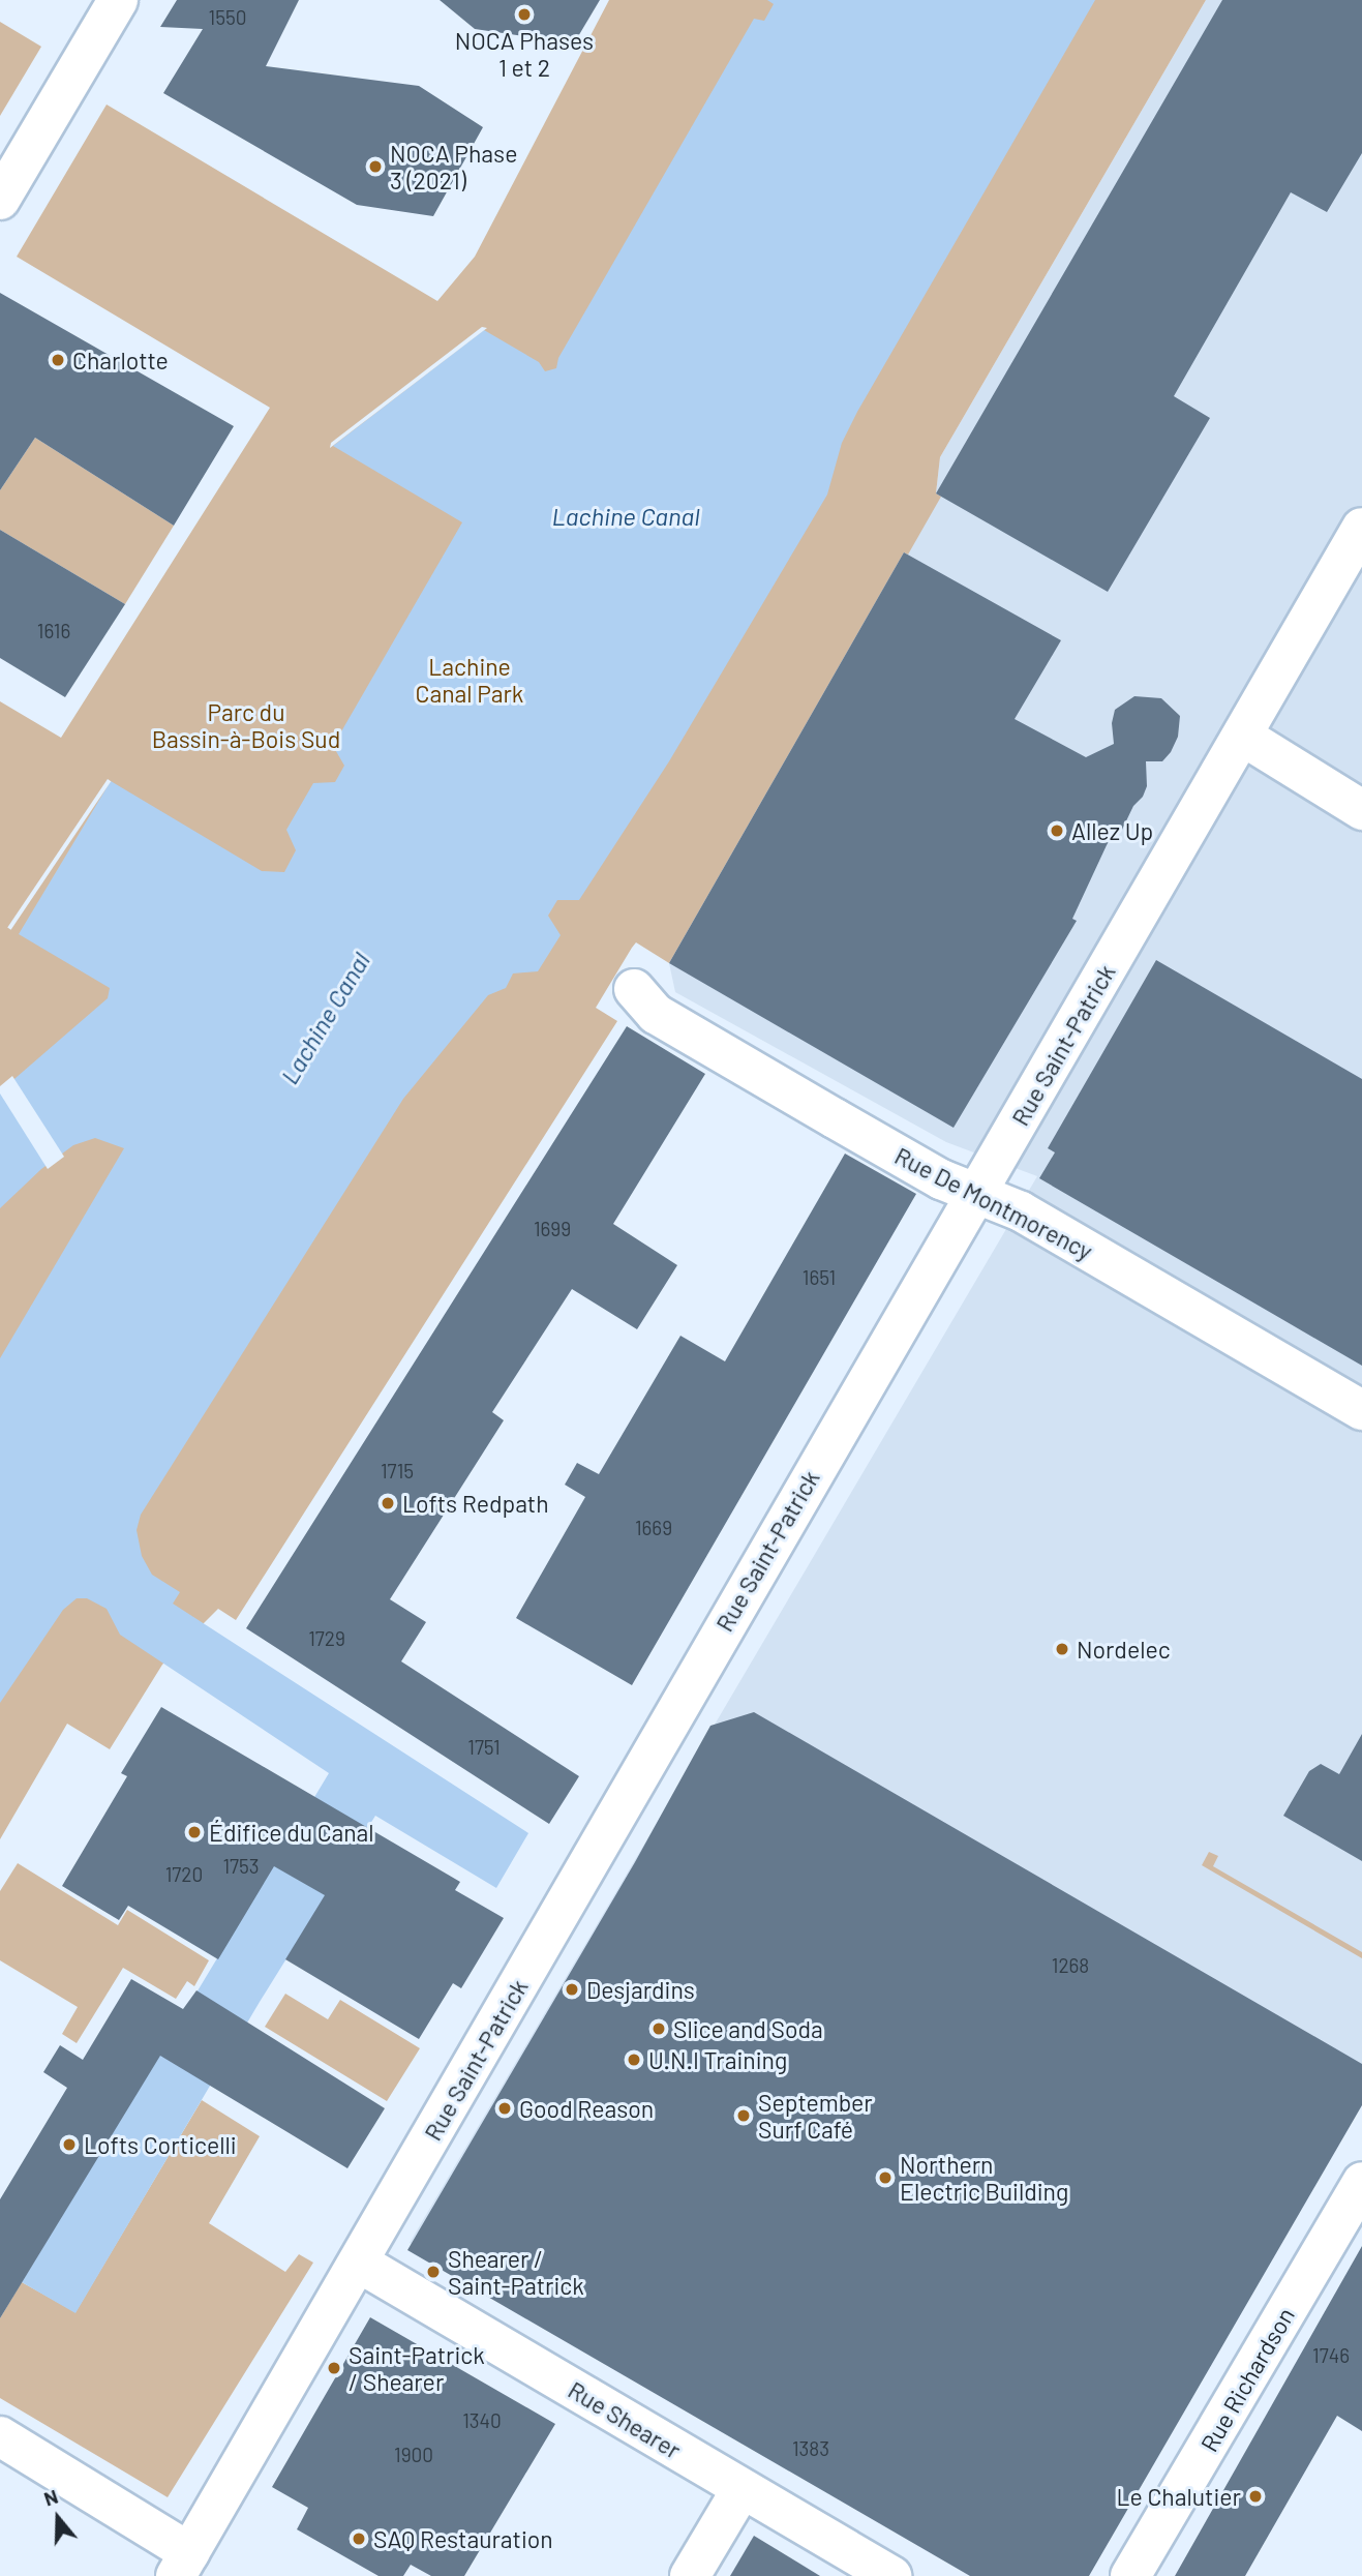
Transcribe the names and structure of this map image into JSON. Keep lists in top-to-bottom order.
{
  "streets": {
    "street": [
      "Rue Saint-Patrick",
      "Rue De Montmorency",
      "Rue Richardson",
      "Rue Shearer"
    ]
  },
  "crossings": [
    ["Rue Saint-Patrick", "Rue De Montmorency"],
    ["Rue Saint-Patrick", "Rue Shearer"]
  ],
  "water": ["Lachine Canal"],
  "parks": ["Lachine Canal Park", "Parc du Bassin-à-Bois Sud"],
  "places": [
    "NOCA Phases 1 et 2",
    "NOCA Phase 3 (2021)",
    "Charlotte",
    "Allez Up",
    "Lofts Redpath",
    "Nordelec",
    "Édifice du Canal",
    "Desjardins",
    "Slice and Soda",
    "U.N.I Training",
    "Good Reason",
    "September Surf Café",
    "Lofts Corticelli",
    "Northern Electric Building",
    "Shearer / Saint-Patrick",
    "Saint-Patrick / Shearer",
    "Le Chalutier",
    "SAQ Restauration"
  ],
  "house_numbers": [
    "1550",
    "1616",
    "1699",
    "1651",
    "1715",
    "1669",
    "1729",
    "1751",
    "1753",
    "1720",
    "1268",
    "1746",
    "1340",
    "1383",
    "1900"
  ],
  "north": "top"
}
